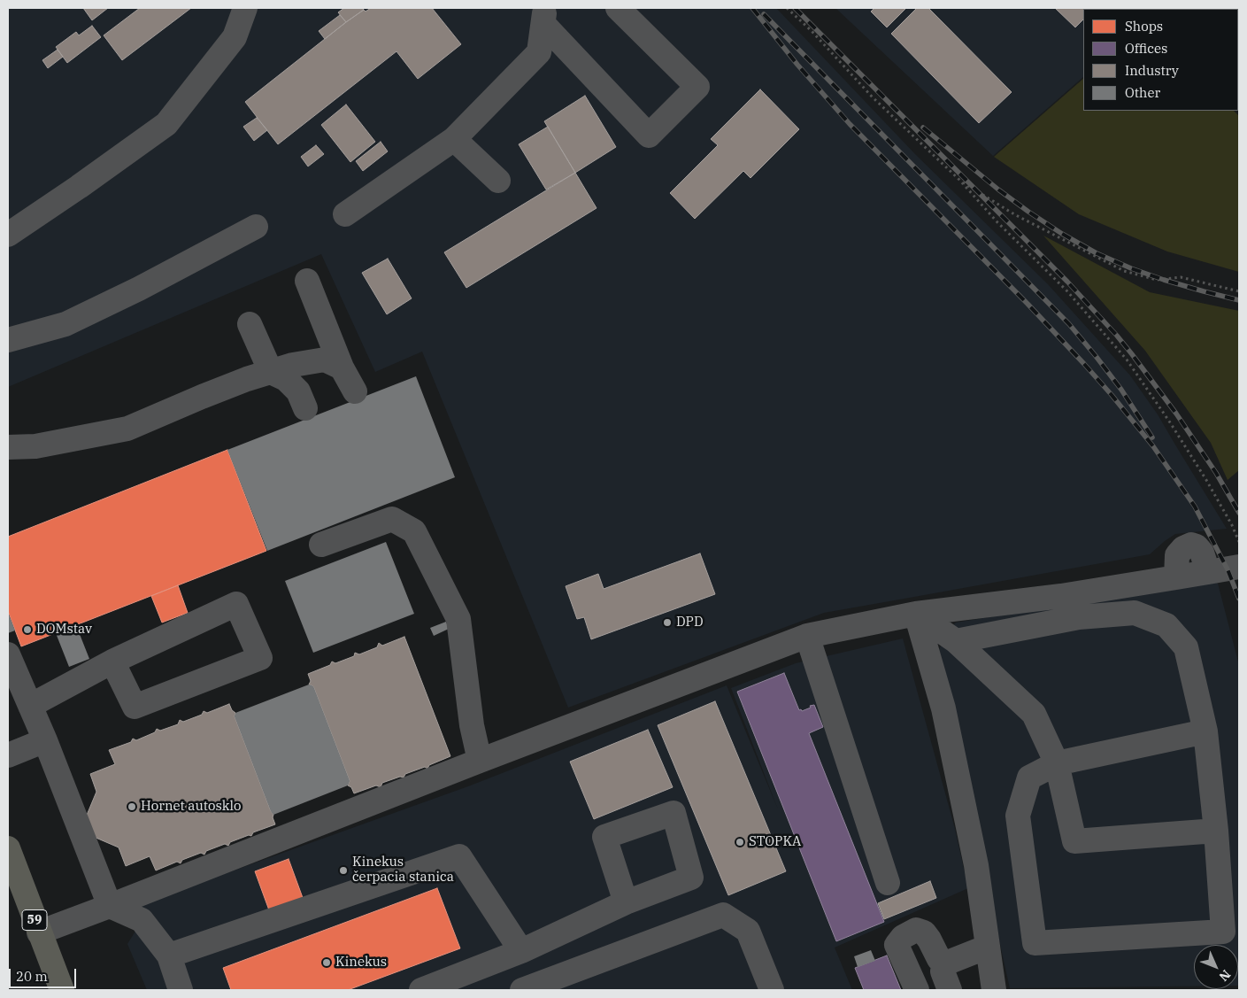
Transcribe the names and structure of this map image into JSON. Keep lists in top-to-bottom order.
{
  "streets": {
    "main road": ["59"]
  },
  "places": [
    "DPD",
    "DOMstav",
    "Hornet autosklo",
    "STOPKA",
    "Kinekus čerpacia stanica",
    "Kinekus"
  ],
  "legend": [
    "Shops",
    "Offices",
    "Industry",
    "Other"
  ],
  "scale_bar": "20 m",
  "north": "bottom right"
}
